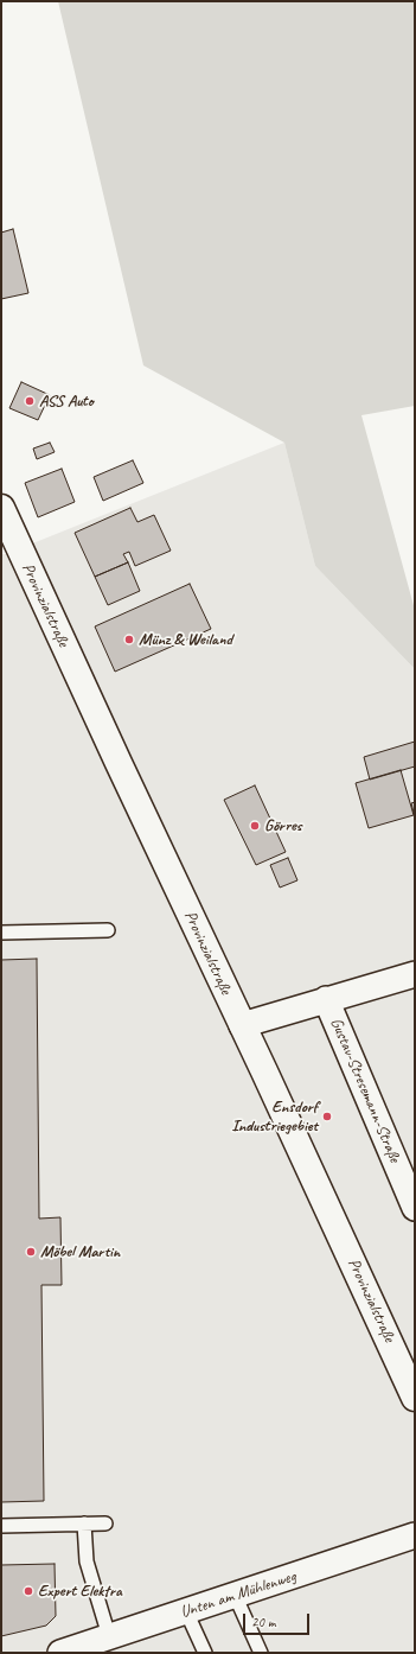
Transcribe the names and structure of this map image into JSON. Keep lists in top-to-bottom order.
{
  "streets": {
    "main road": ["Provinzialstraße"],
    "street": ["Gustav-Stresemann-Straße", "Unten am Mühlenweg"]
  },
  "places": [
    "ASS Auto",
    "Münz & Weiland",
    "Görres",
    "Ensdorf Industriegebiet",
    "Möbel Martin",
    "Expert Elektra"
  ],
  "scale_bar": "20 m"
}
